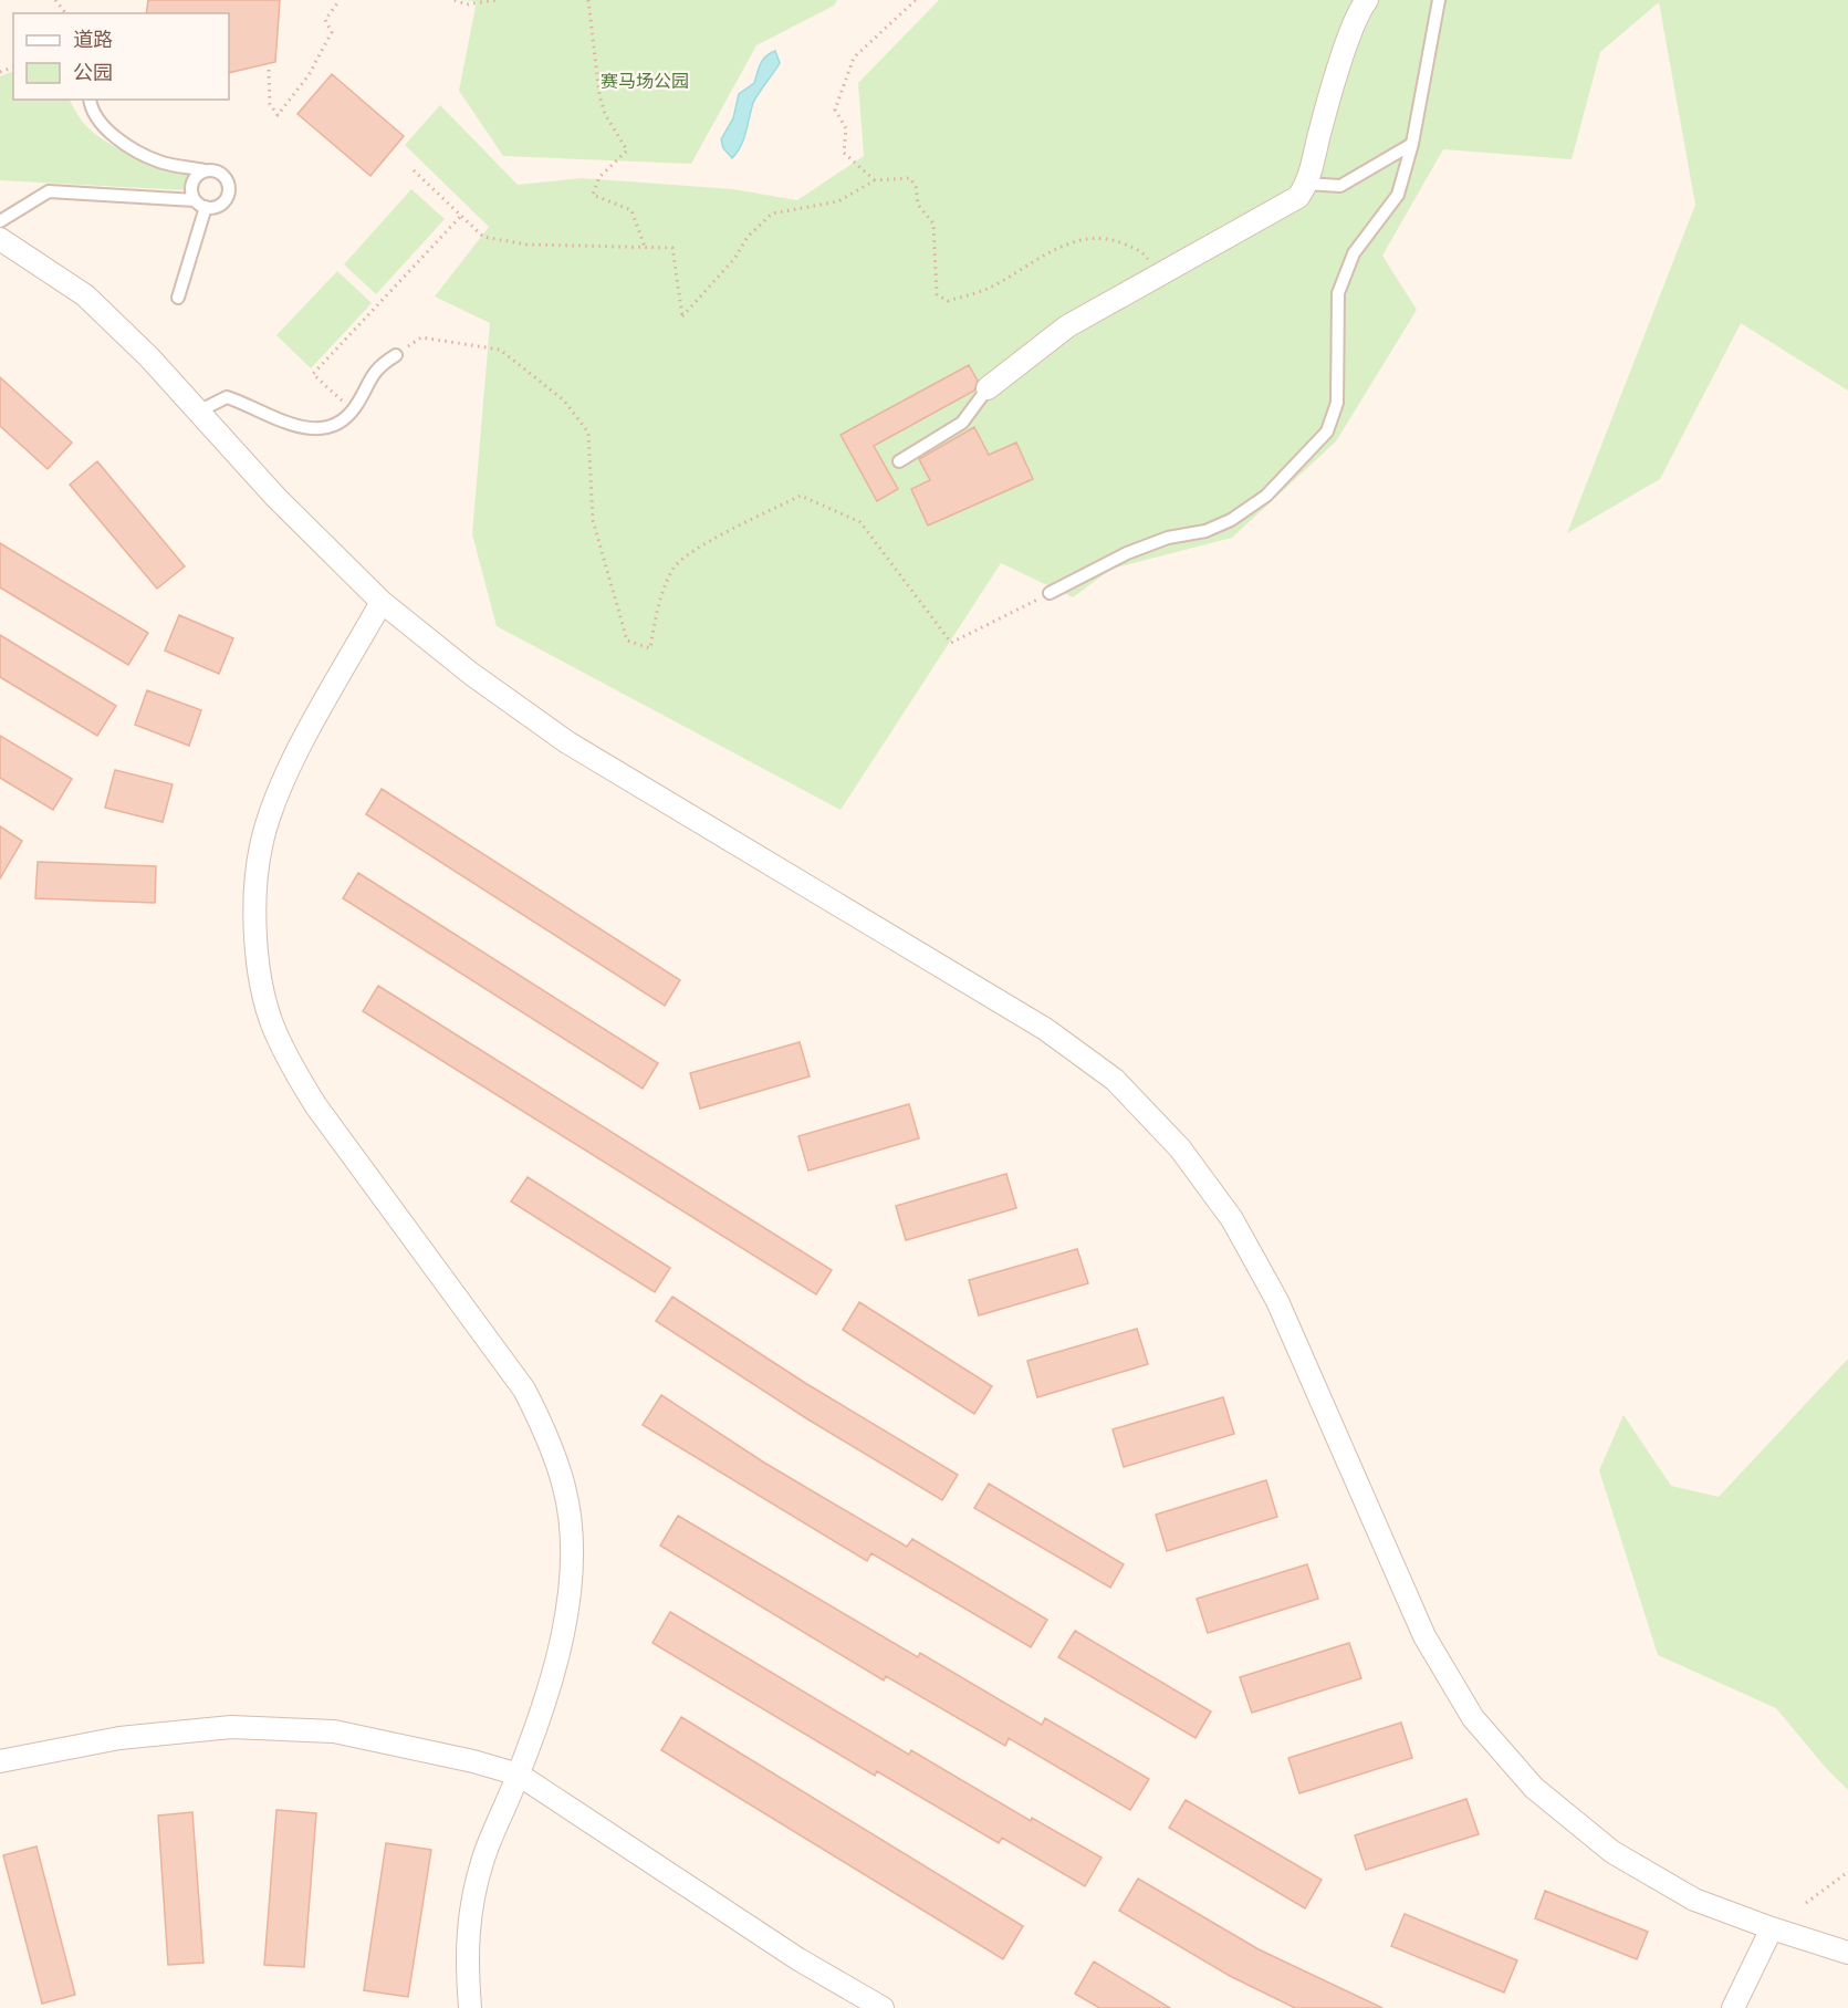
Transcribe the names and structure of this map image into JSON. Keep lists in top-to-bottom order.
{
  "parks": ["赛马场公园"],
  "legend": ["道路", "公园"]
}
